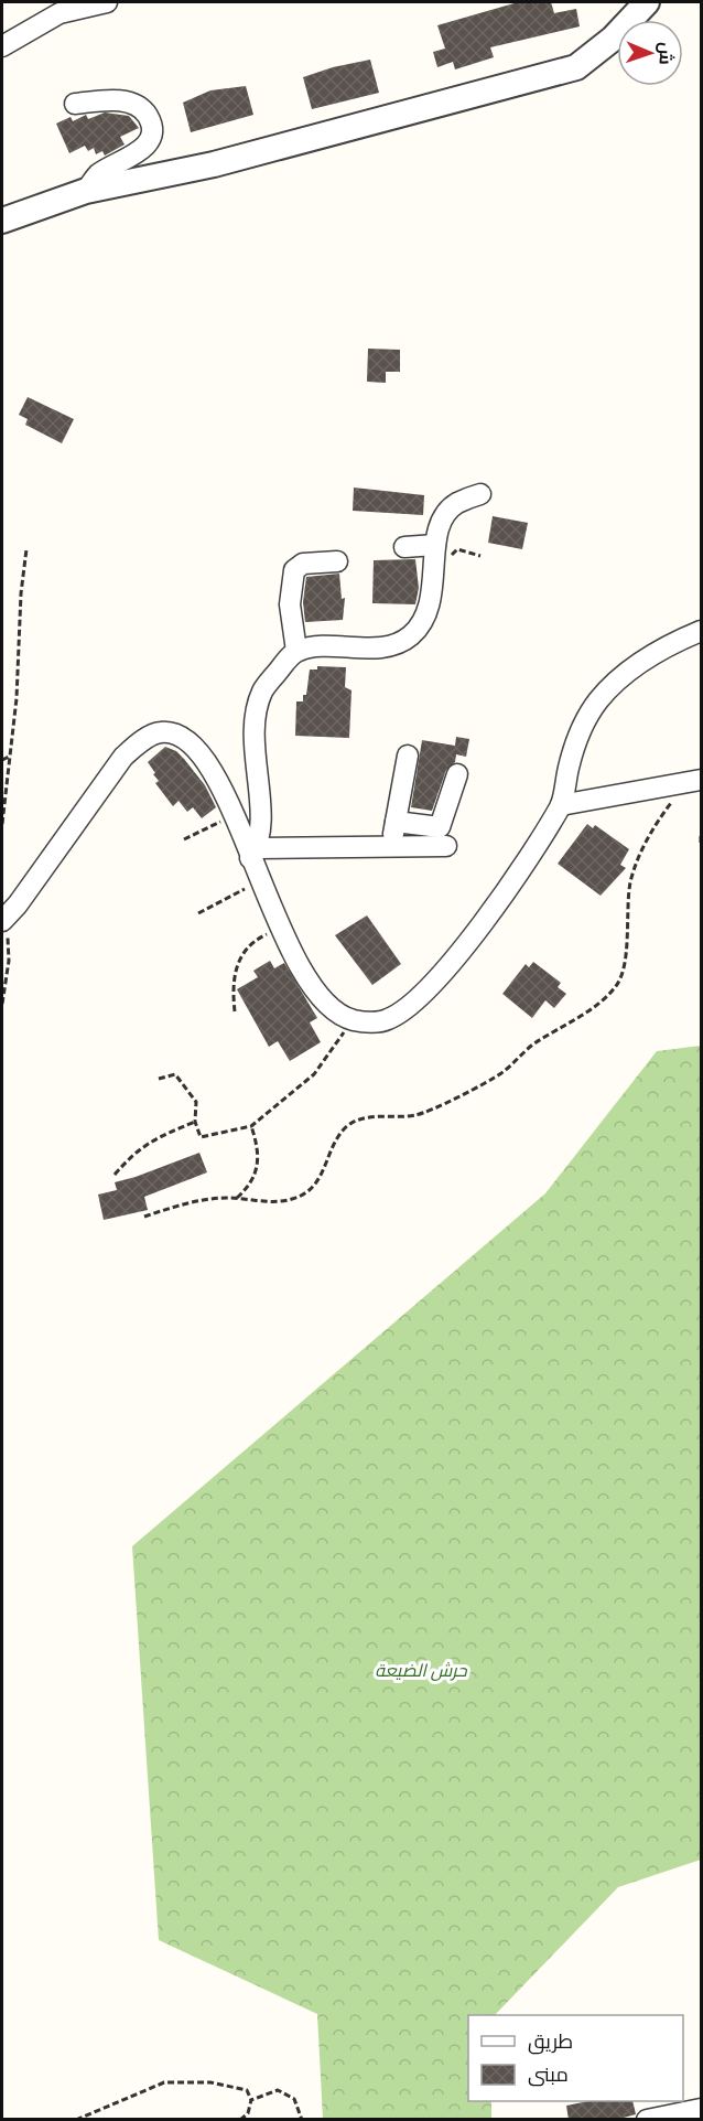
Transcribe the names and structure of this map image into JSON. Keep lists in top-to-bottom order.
{
  "parks": ["حرش الضيعة"],
  "legend": ["طريق", "مبنى"],
  "north": "right"
}
